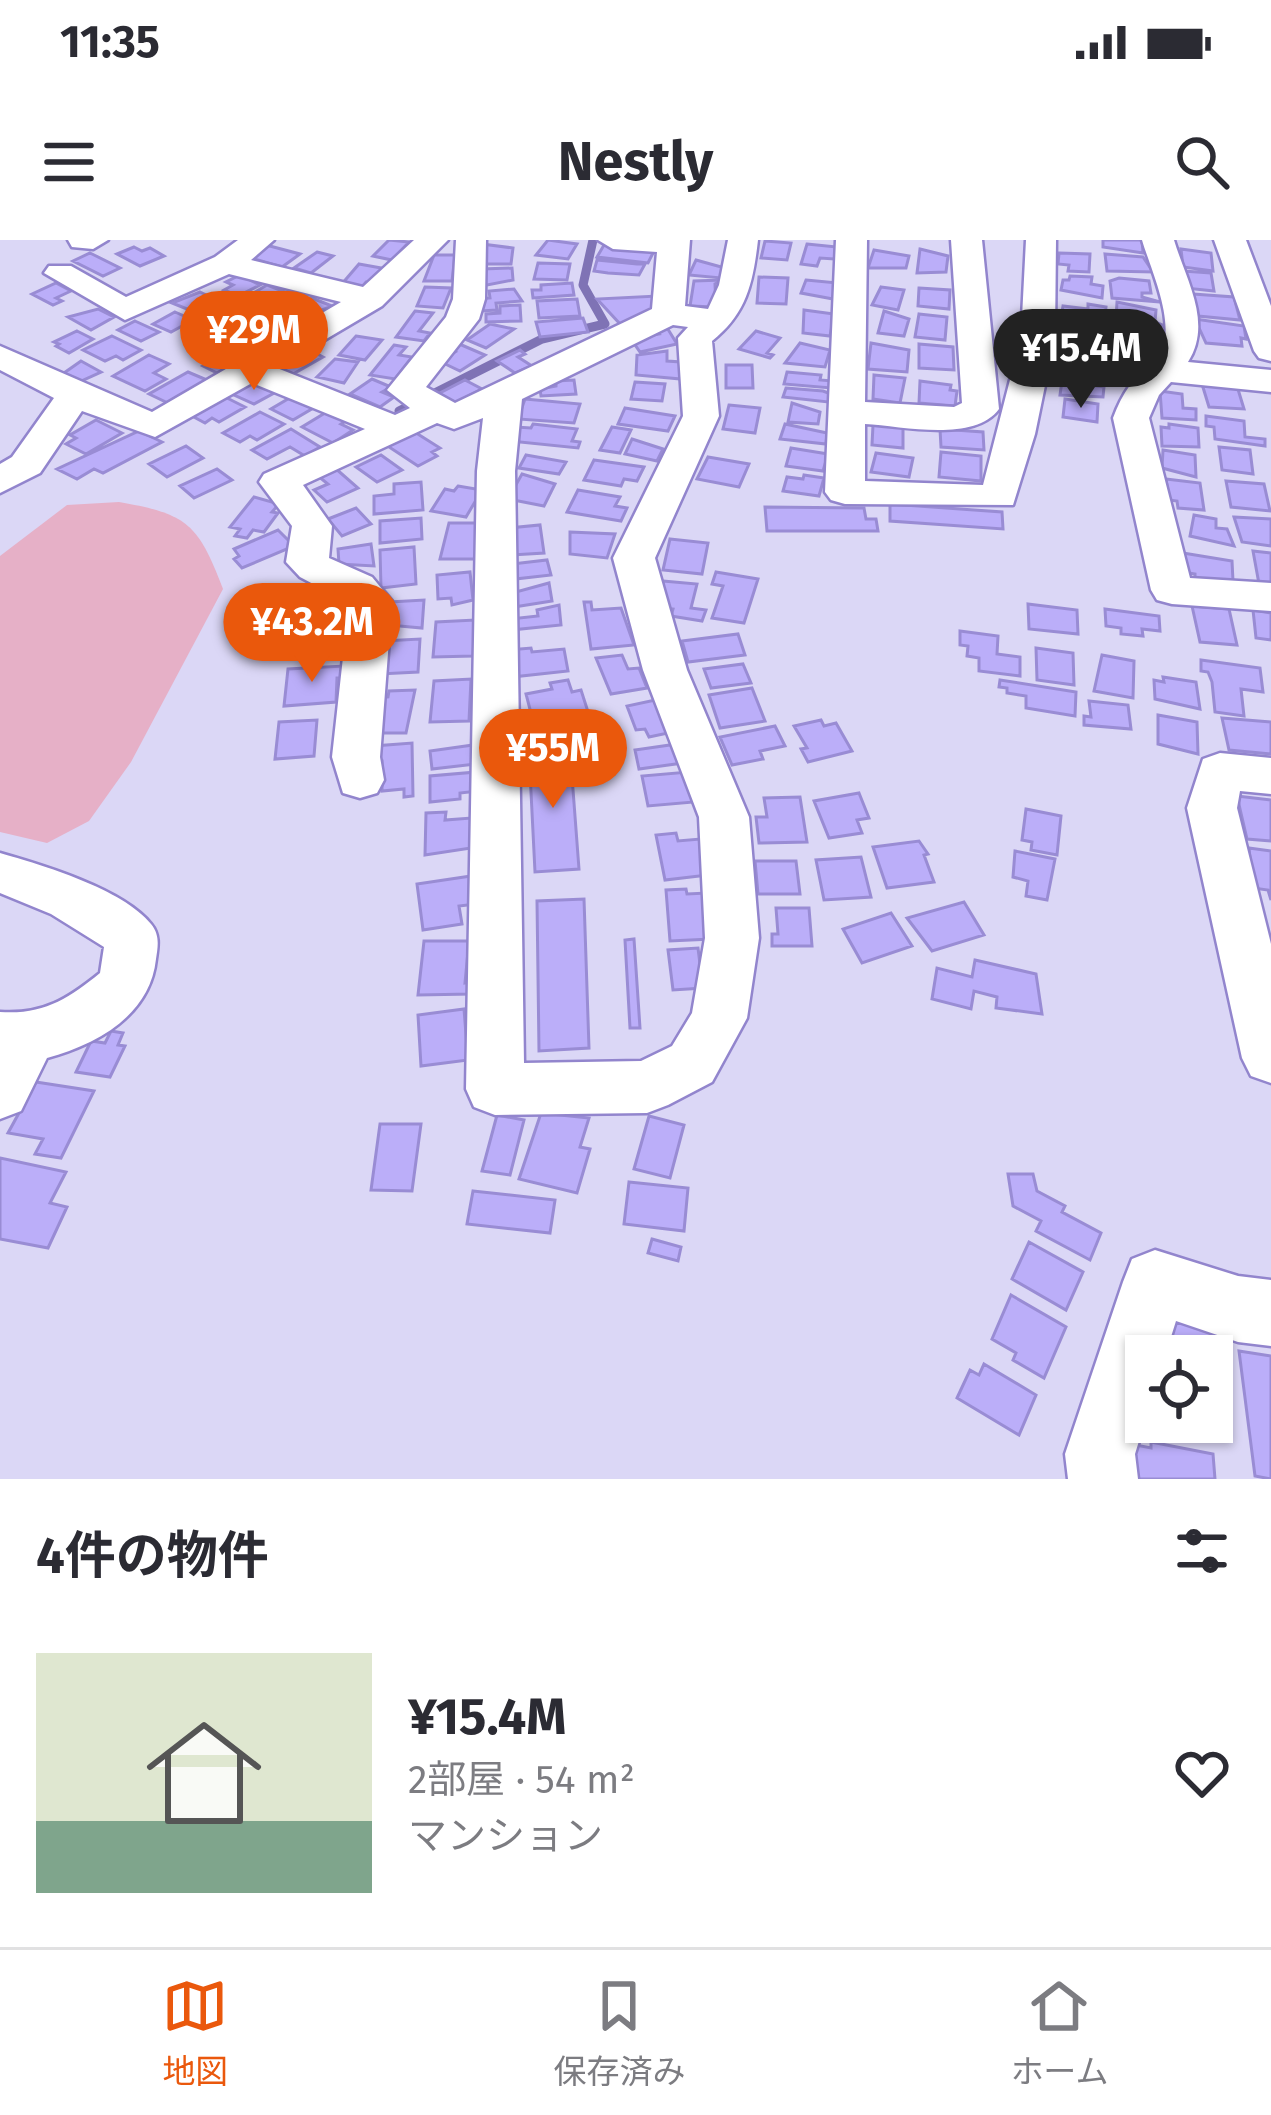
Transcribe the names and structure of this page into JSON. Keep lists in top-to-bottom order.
{
  "page": {
    "status": "11:35",
    "header": "Nestly",
    "price": [
      "¥29M",
      "¥15.4M",
      "¥43.2M",
      "¥55M"
    ],
    "heading": "4件の物件",
    "list": [
      {
        "name": "¥15.4M",
        "note": "2部屋 · 54 m² · マンション"
      }
    ],
    "tabs": ["地図", "保存済み", "ホーム"]
  }
}
